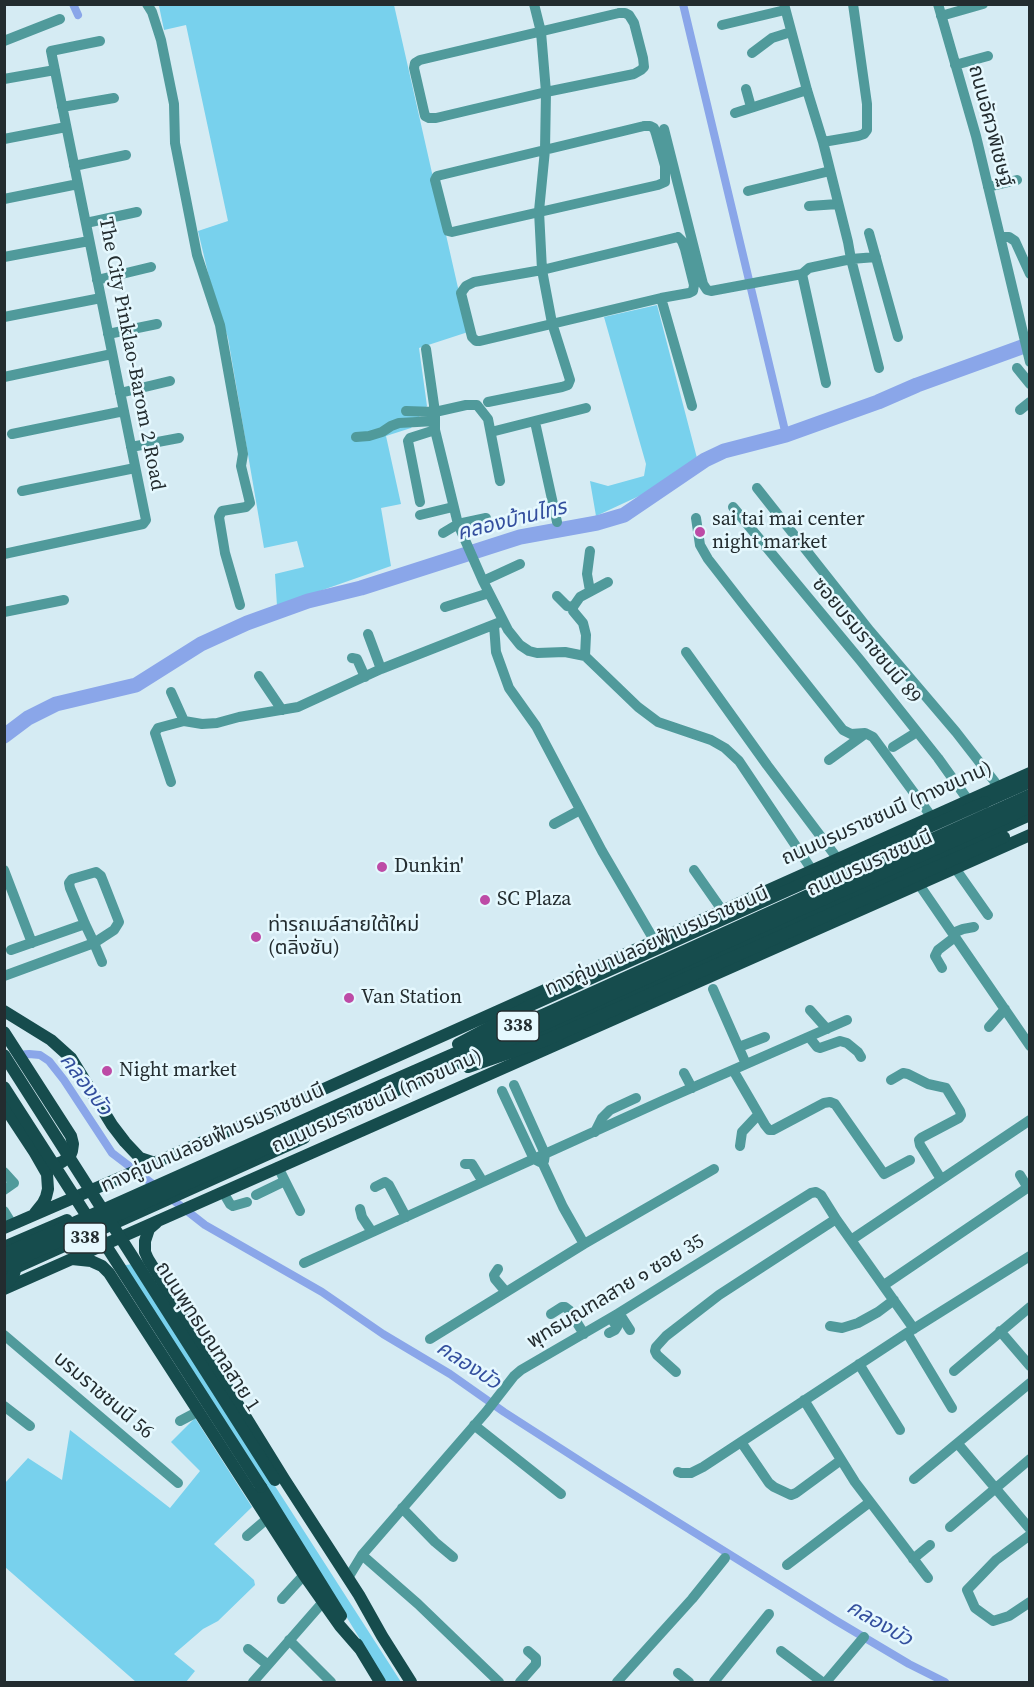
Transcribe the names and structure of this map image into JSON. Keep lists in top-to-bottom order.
{
  "streets": {
    "main road": [
      "ถนนบรมราชชนนี (ทางขนาน)",
      "ถนนบรมราชชนนี",
      "ทางคู่ขนานลอยฟ้าบรมราชชนนี",
      "338",
      "ถนนพุทธมณฑลสาย 1"
    ],
    "street": [
      "ถนนอัศวพิเชษฐ์",
      "The City Pinklao-Barom 2 Road",
      "ซอยบรมราชชนนี 89",
      "พุทธมณฑลสาย ๑ ซอย 35",
      "บรมราชชนนี 56"
    ]
  },
  "crossings": [
    ["ซอยบรมราชชนนี 89", "ถนนบรมราชชนนี (ทางขนาน)"],
    ["ถนนบรมราชชนนี (ทางขนาน)", "ถนนพุทธมณฑลสาย 1"],
    ["พุทธมณฑลสาย ๑ ซอย 35", "ถนนพุทธมณฑลสาย 1"]
  ],
  "water": ["คลองบ้านไทร", "คลองบัว"],
  "places": [
    "sai tai mai center night market",
    "Dunkin'",
    "SC Plaza",
    "ท่ารถเมล์สายใต้ใหม่ (ตลิ่งชัน)",
    "Van Station",
    "Night market"
  ]
}
